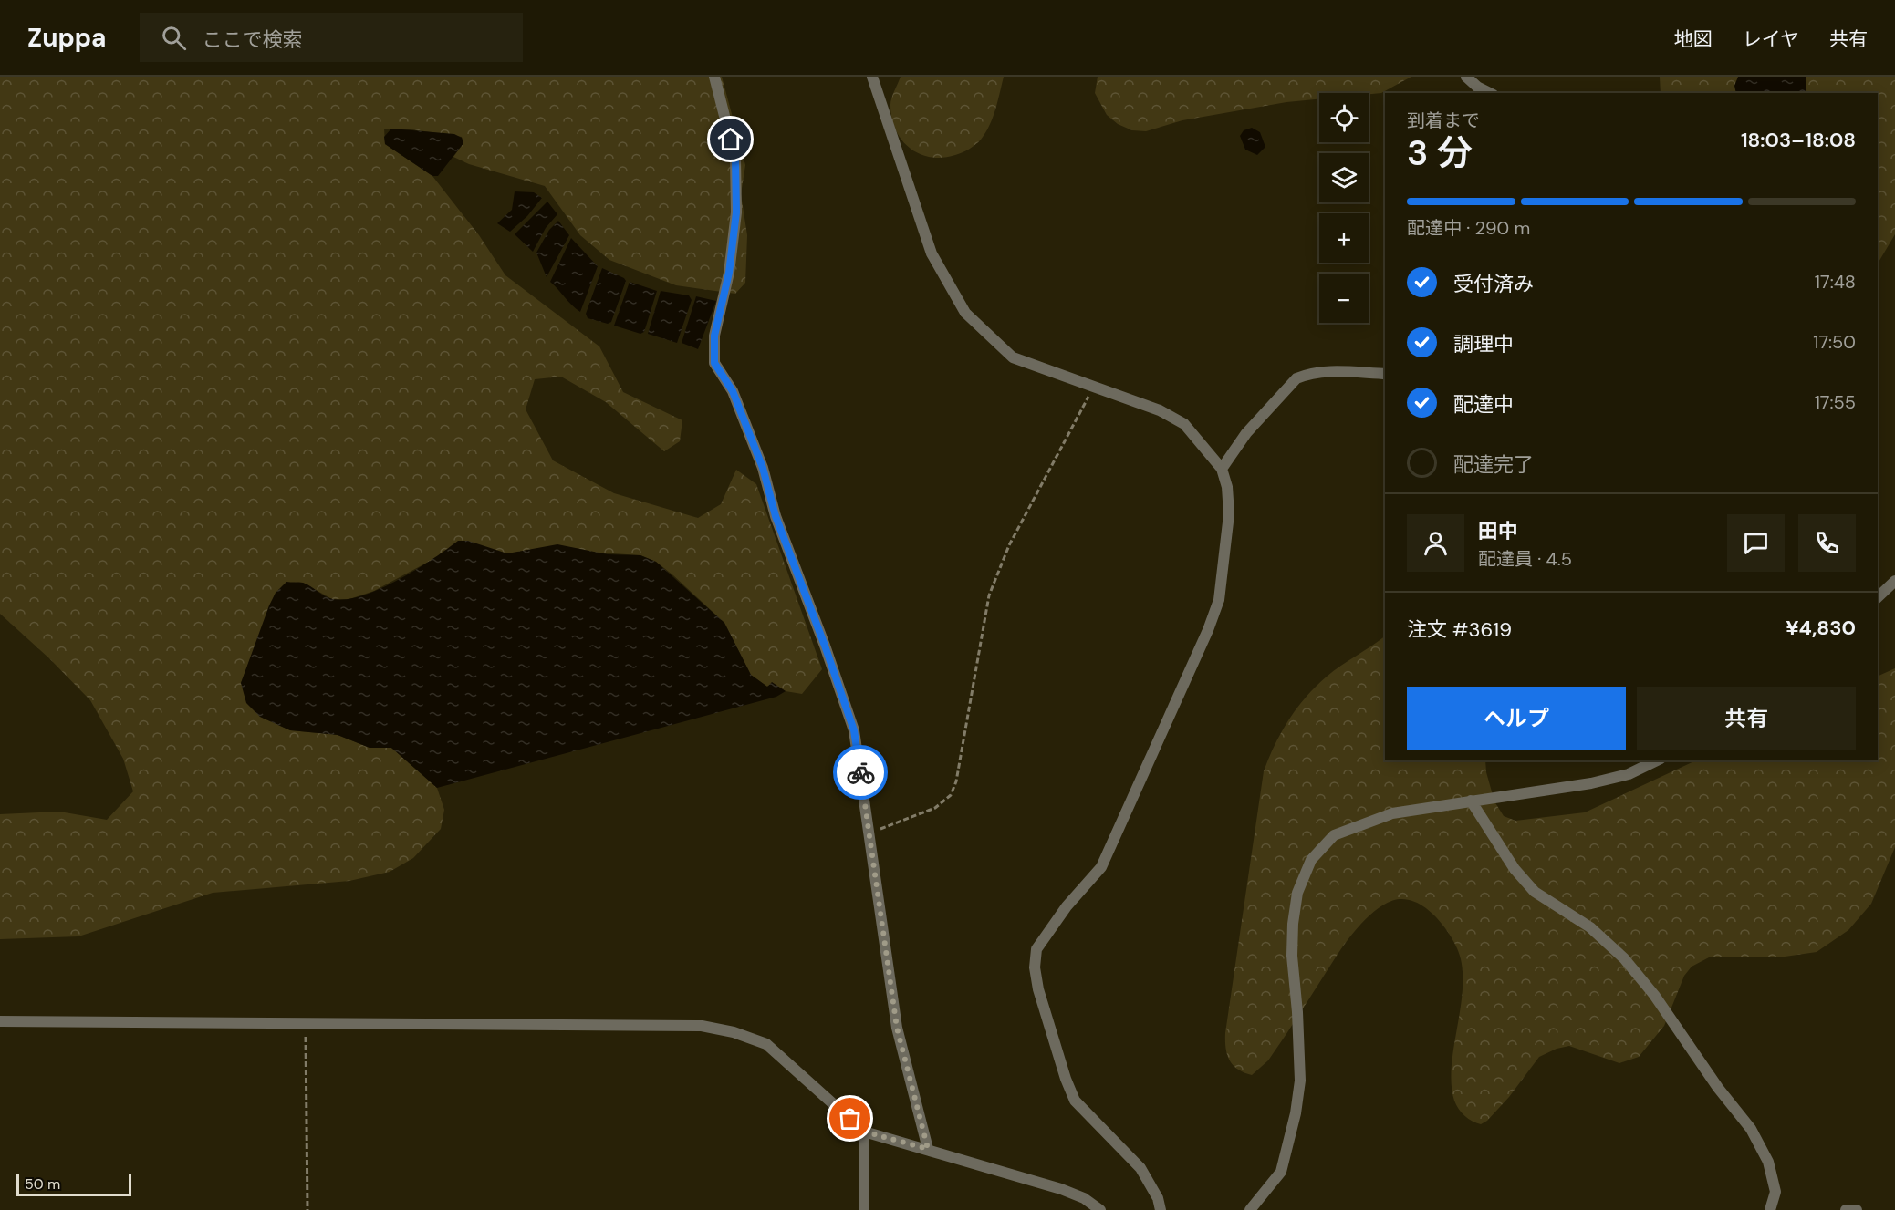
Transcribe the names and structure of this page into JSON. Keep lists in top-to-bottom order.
{
  "scale_bar": "50 m",
  "page": {
    "header": "Zuppa",
    "search": "ここで検索",
    "nav": ["地図", "レイヤ", "共有"],
    "map_buttons": ["+", "−"],
    "heading": ["3 分", "到着まで", "18:03–18:08"],
    "panel": [
      "田中",
      "配達員 · 4.5",
      "注文 #3619",
      "¥4,830"
    ],
    "bar": "配達中 · 290 m",
    "list": [
      ["受付済み", "17:48"],
      ["調理中", "17:50"],
      ["配達中", "17:55"],
      "配達完了"
    ],
    "buttons": ["ヘルプ", "共有"],
    "scale": "50 m"
  }
}
